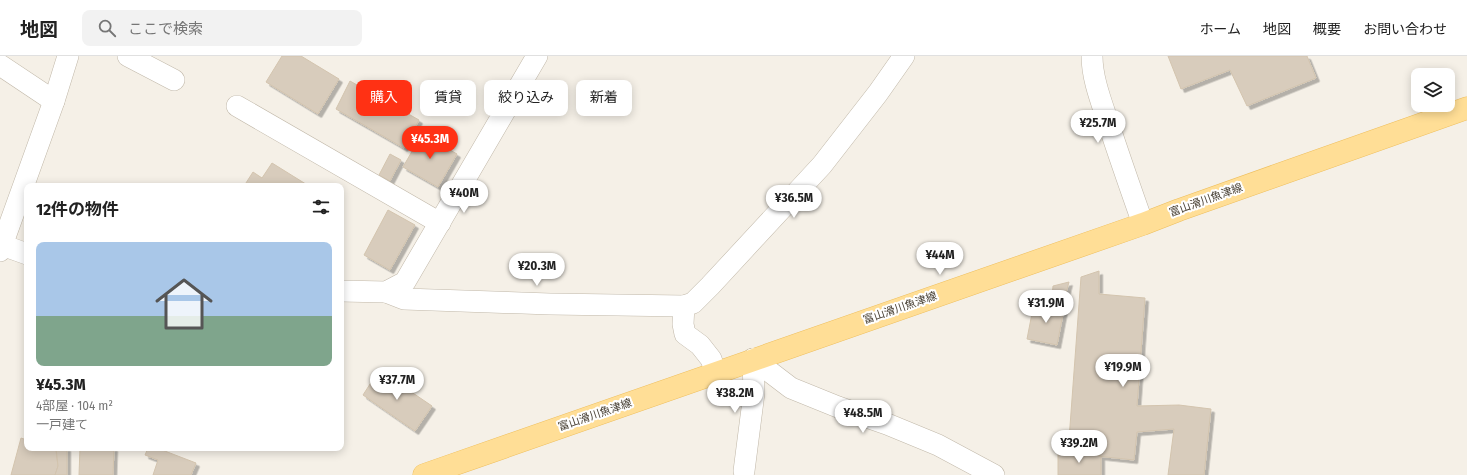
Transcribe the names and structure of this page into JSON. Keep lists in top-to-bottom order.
{
  "streets": {
    "main road": ["富山滑川魚津線"]
  },
  "page": {
    "header": "地図",
    "search": "ここで検索",
    "nav": [
      "ホーム",
      "地図",
      "概要",
      "お問い合わせ"
    ],
    "chip": [
      "購入",
      "賃貸",
      "絞り込み",
      "新着"
    ],
    "price": [
      "¥25.7M",
      "¥45.3M",
      "¥40M",
      "¥36.5M",
      "¥44M",
      "¥20.3M",
      "¥31.9M",
      "¥19.9M",
      "¥37.7M",
      "¥38.2M",
      "¥48.5M",
      "¥39.2M"
    ],
    "heading": "12件の物件",
    "list": [
      {
        "name": "¥45.3M",
        "note": "4部屋 · 104 m² · 一戸建て"
      }
    ]
  }
}
